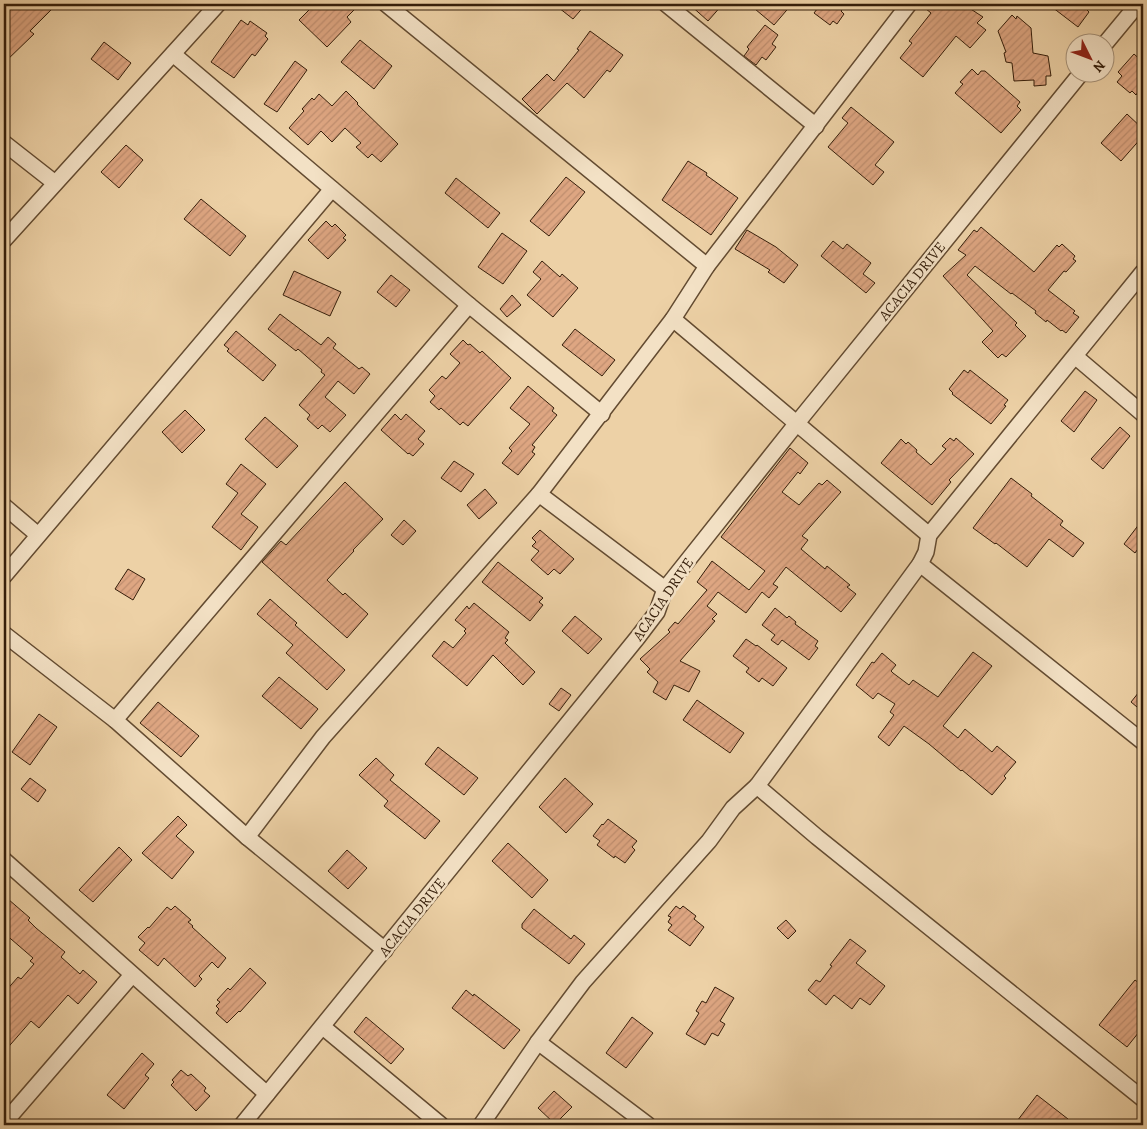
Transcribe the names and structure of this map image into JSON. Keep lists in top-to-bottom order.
{
  "streets": {
    "street": ["ACACIA DRIVE"]
  },
  "north": "bottom right"
}
